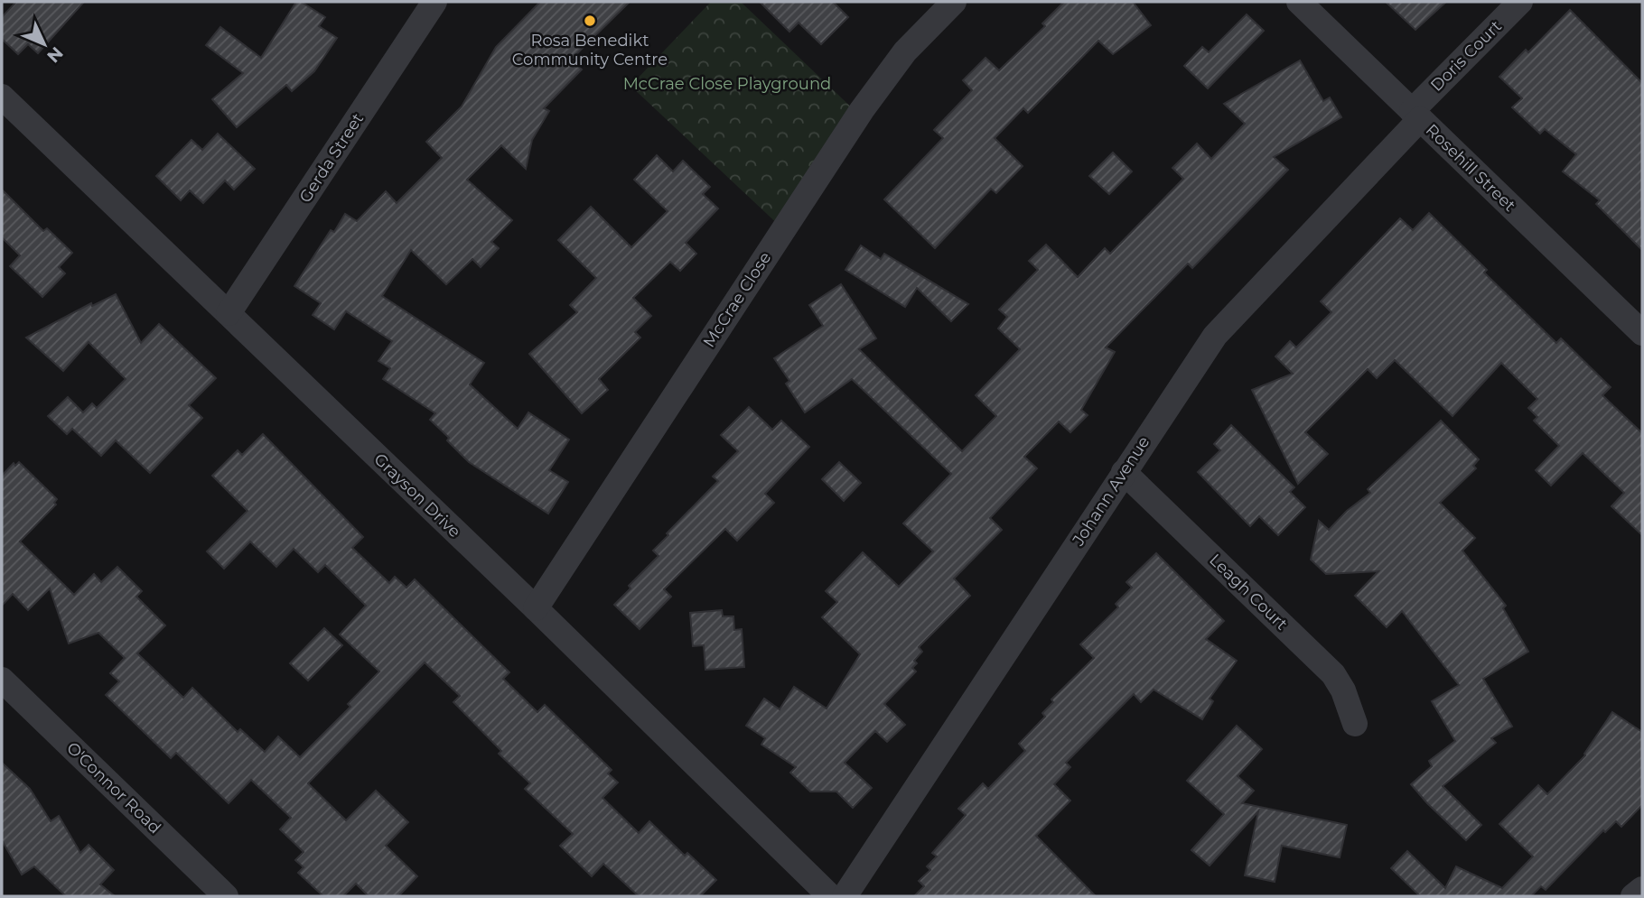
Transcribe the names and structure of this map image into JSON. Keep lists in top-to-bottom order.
{
  "streets": {
    "street": [
      "Doris Court",
      "Gerda Street",
      "Rosehill Street",
      "McCrae Close",
      "Johann Avenue",
      "Grayson Drive",
      "Leagh Court",
      "O'Connor Road"
    ]
  },
  "crossings": [
    ["Doris Court", "Rosehill Street"],
    ["Doris Court", "Johann Avenue"],
    ["Gerda Street", "Grayson Drive"],
    ["Rosehill Street", "Johann Avenue"],
    ["McCrae Close", "Grayson Drive"],
    ["Johann Avenue", "Leagh Court"]
  ],
  "parks": ["McCrae Close Playground"],
  "places": ["Rosa Benedikt Community Centre"],
  "north": "bottom right"
}
